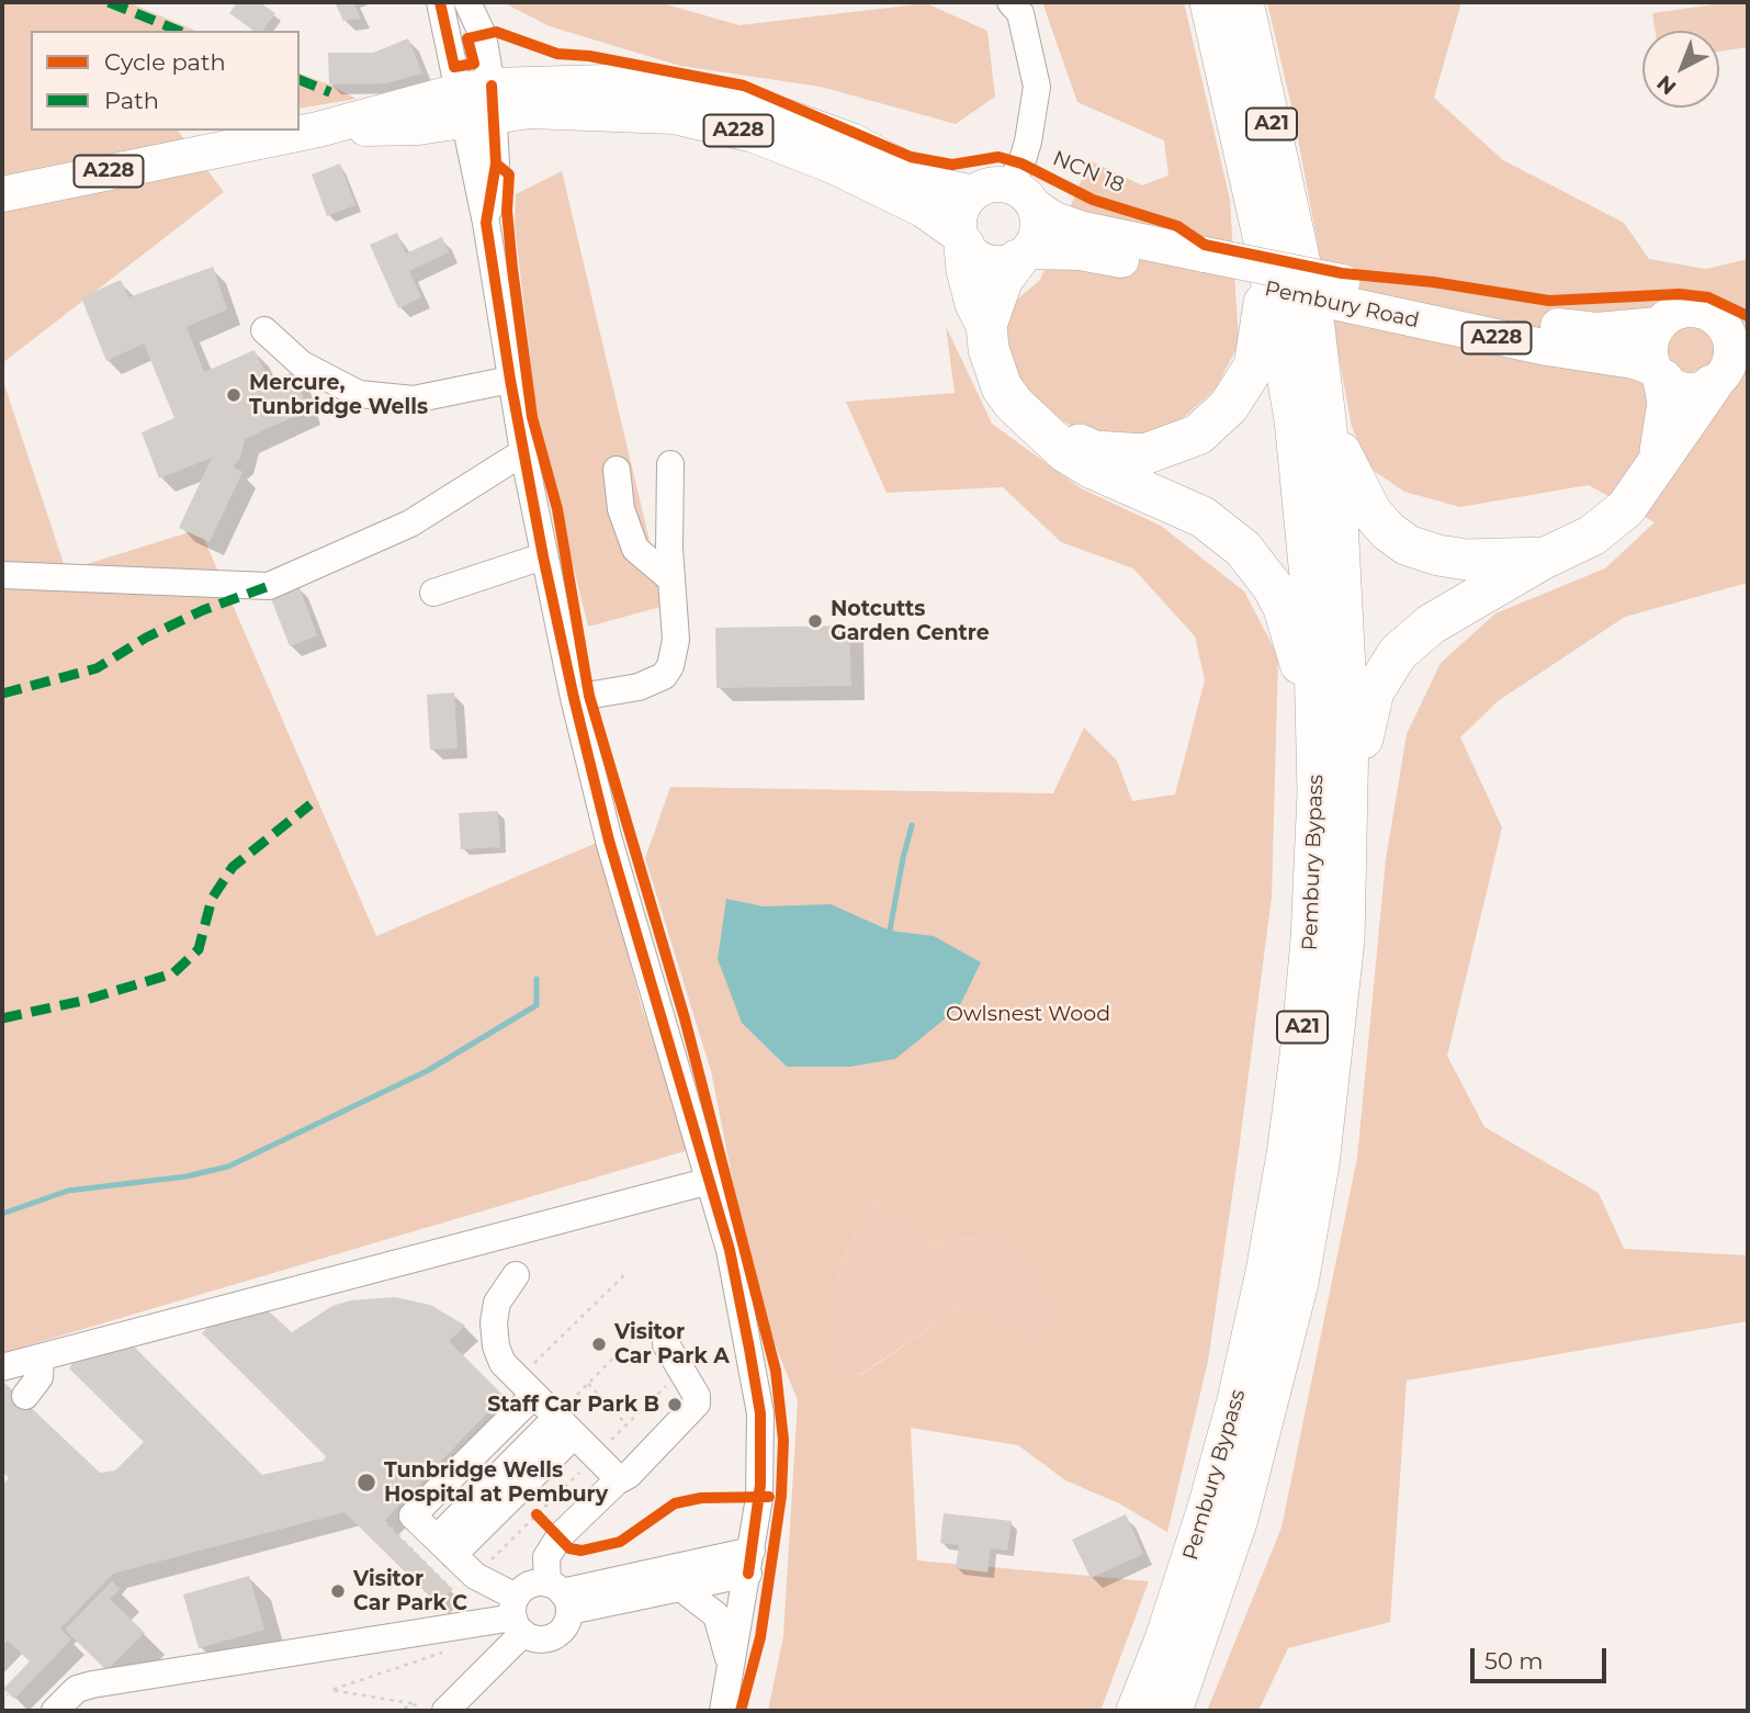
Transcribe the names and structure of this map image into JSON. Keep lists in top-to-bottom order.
{
  "streets": {
    "highway": ["A21", "Pembury Bypass"],
    "main road": ["A228", "Pembury Road"],
    "cycle path": ["NCN 18"]
  },
  "crossings": [
    ["A21", "A228"],
    ["A21", "Pembury Road"],
    ["A21", "Pembury Bypass"],
    ["A228", "Pembury Road"]
  ],
  "parks": ["Owlsnest Wood"],
  "places": [
    "Mercure, Tunbridge Wells",
    "Notcutts Garden Centre",
    "Visitor Car Park A",
    "Staff Car Park B",
    "Tunbridge Wells Hospital at Pembury",
    "Visitor Car Park C"
  ],
  "legend": ["Cycle path", "Path"],
  "scale_bar": "50 m",
  "north": "bottom left"
}
